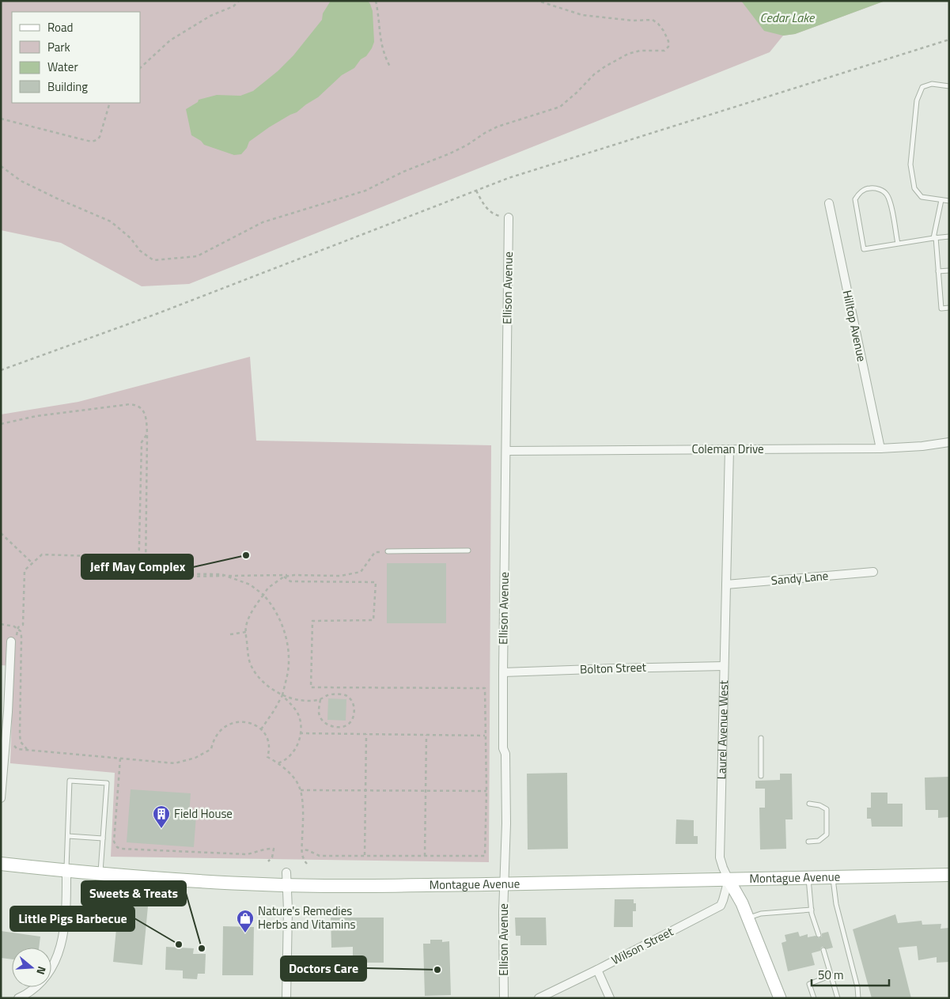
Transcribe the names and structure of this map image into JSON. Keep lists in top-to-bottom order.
{
  "streets": {
    "main road": ["Montague Avenue"],
    "street": [
      "Ellison Avenue",
      "Hilltop Avenue",
      "Coleman Drive",
      "Sandy Lane",
      "Bolton Street",
      "Laurel Avenue West",
      "Wilson Street"
    ]
  },
  "crossings": [
    ["Ellison Avenue", "Coleman Drive"],
    ["Ellison Avenue", "Bolton Street"],
    ["Ellison Avenue", "Montague Avenue"],
    ["Hilltop Avenue", "Coleman Drive"],
    ["Coleman Drive", "Laurel Avenue West"],
    ["Sandy Lane", "Laurel Avenue West"],
    ["Bolton Street", "Laurel Avenue West"],
    ["Laurel Avenue West", "Montague Avenue"],
    ["Laurel Avenue West", "Wilson Street"],
    ["Montague Avenue", "Wilson Street"]
  ],
  "water": ["Cedar Lake"],
  "places": {
    "other": [
      "Jeff May Complex",
      "Little Pigs Barbecue",
      "Sweets & Treats",
      "Doctors Care"
    ],
    "building": ["Field House"],
    "shop": ["Nature's Remedies Herbs and Vitamins"]
  },
  "legend": [
    "Road",
    "Park",
    "Water",
    "Building"
  ],
  "scale_bar": "50 m",
  "north": "right"
}
